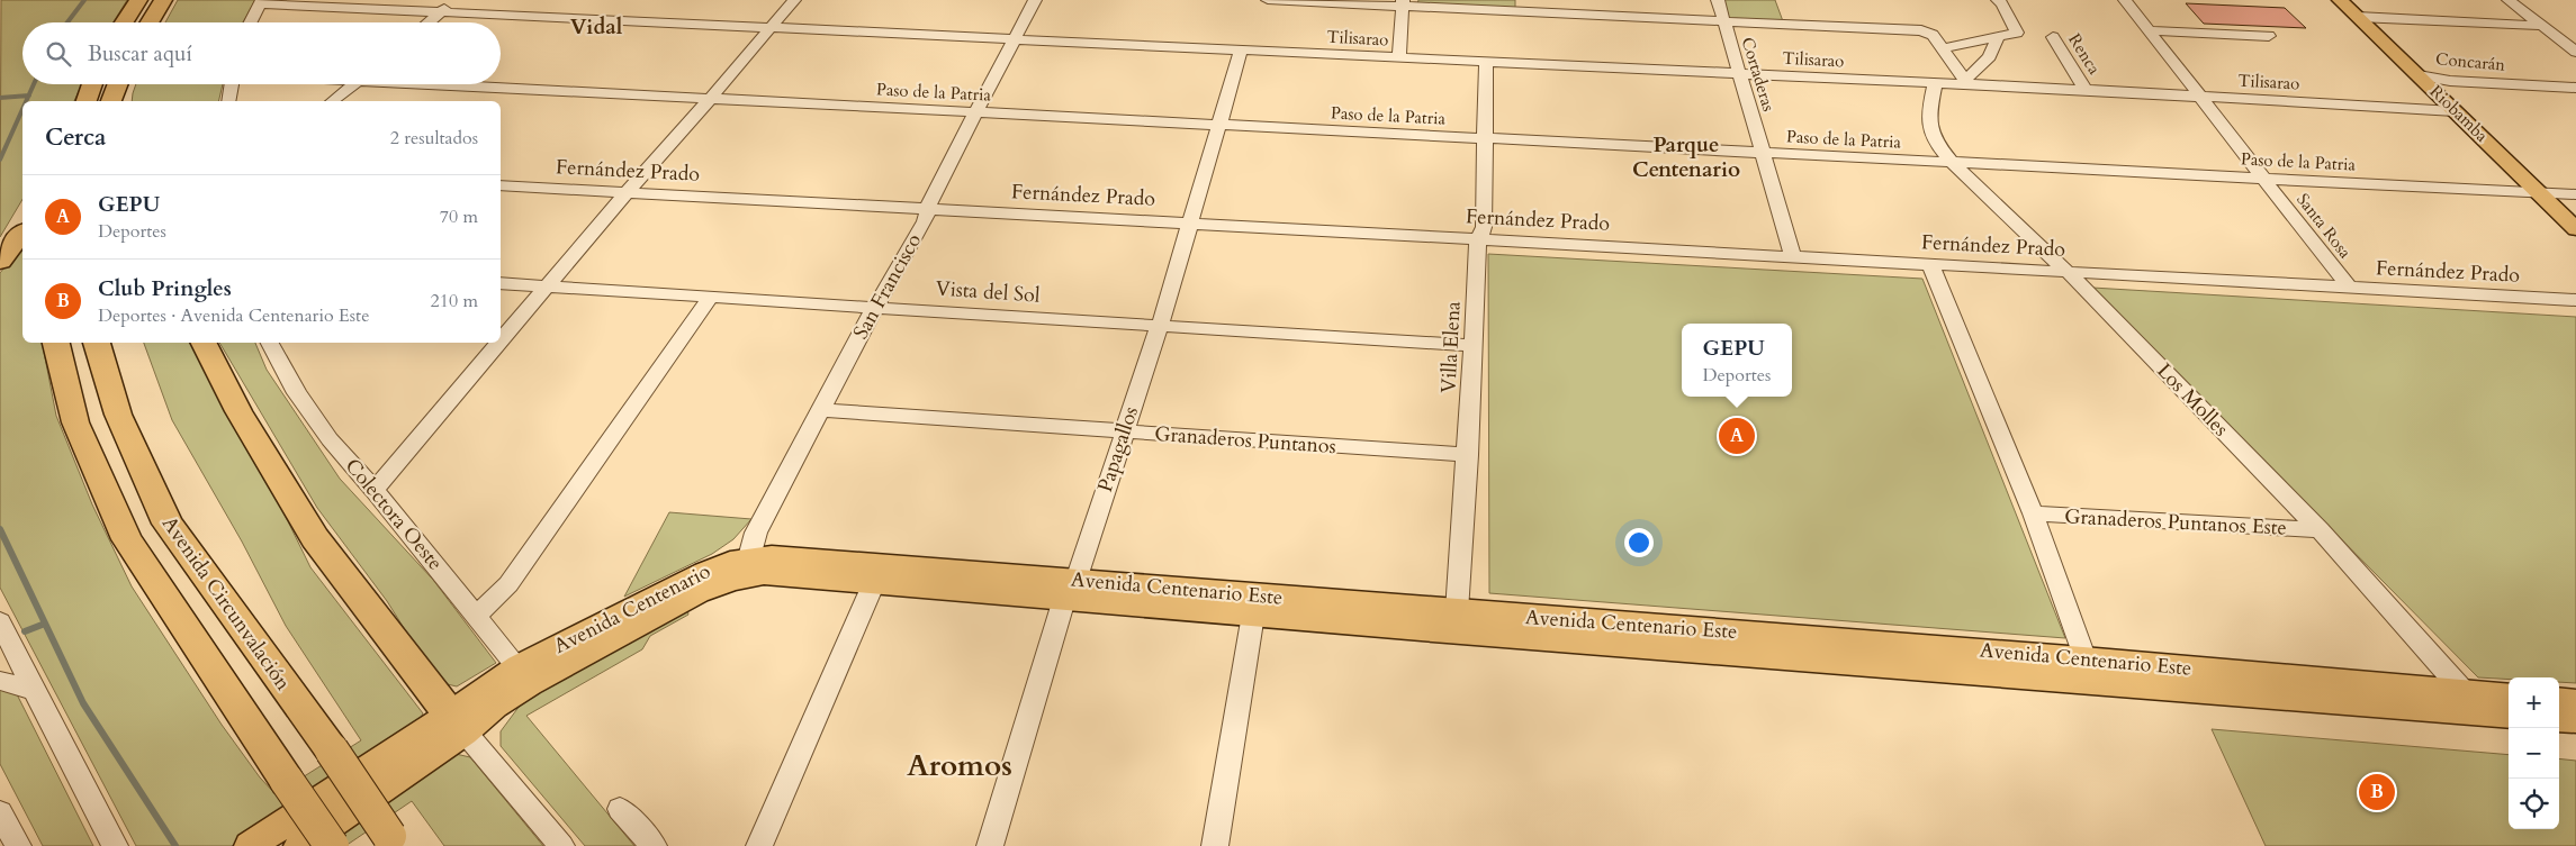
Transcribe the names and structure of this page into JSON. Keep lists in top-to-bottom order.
{
  "streets": {
    "highway": ["Avenida Circunvalación"],
    "main road": ["Riobamba", "Avenida Centenario Este", "Avenida Centenario"],
    "street": [
      "Tilisarao",
      "Renca",
      "Concarán",
      "Cortaderas",
      "Paso de la Patria",
      "Fernández Prado",
      "Santa Rosa",
      "San Francisco",
      "Vista del Sol",
      "Villa Elena",
      "Los Molles",
      "Granaderos Puntanos",
      "Papagallos",
      "Colectora Oeste",
      "Granaderos Puntanos Este"
    ]
  },
  "crossings": [
    ["Tilisarao", "Renca"],
    ["Tilisarao", "Cortaderas"],
    ["Tilisarao", "Riobamba"],
    ["Tilisarao", "Santa Rosa"],
    ["Tilisarao", "San Francisco"],
    ["Tilisarao", "Villa Elena"],
    ["Tilisarao", "Los Molles"],
    ["Tilisarao", "Papagallos"],
    ["Concarán", "Riobamba"],
    ["Cortaderas", "Paso de la Patria"],
    ["Cortaderas", "Fernández Prado"],
    ["Paso de la Patria", "Riobamba"],
    ["Paso de la Patria", "Santa Rosa"],
    ["Paso de la Patria", "San Francisco"],
    ["Paso de la Patria", "Villa Elena"],
    ["Paso de la Patria", "Los Molles"],
    ["Paso de la Patria", "Papagallos"],
    ["Fernández Prado", "Santa Rosa"],
    ["Fernández Prado", "San Francisco"],
    ["Fernández Prado", "Villa Elena"],
    ["Fernández Prado", "Los Molles"],
    ["Fernández Prado", "Papagallos"],
    ["San Francisco", "Vista del Sol"],
    ["San Francisco", "Granaderos Puntanos"],
    ["San Francisco", "Avenida Centenario Este"],
    ["San Francisco", "Avenida Centenario"],
    ["Vista del Sol", "Villa Elena"],
    ["Vista del Sol", "Papagallos"],
    ["Villa Elena", "Granaderos Puntanos"],
    ["Villa Elena", "Avenida Centenario Este"],
    ["Los Molles", "Granaderos Puntanos Este"],
    ["Los Molles", "Avenida Centenario Este"],
    ["Granaderos Puntanos", "Papagallos"],
    ["Papagallos", "Avenida Centenario Este"],
    ["Colectora Oeste", "Avenida Centenario"],
    ["Avenida Centenario Este", "Avenida Centenario"]
  ],
  "districts": ["Vidal", "Parque Centenario", "Aromos"],
  "page": {
    "search": "Buscar aquí",
    "heading": ["Cerca", "2 resultados"],
    "list": [
      {
        "mark": "A",
        "name": "GEPU",
        "note": "Deportes",
        "value": "70 m"
      },
      {
        "mark": "B",
        "name": "Club Pringles",
        "note": "Deportes · Avenida Centenario Este",
        "value": "210 m"
      }
    ],
    "popup": ["GEPU", "Deportes"],
    "pins": ["A", "B"],
    "map_buttons": ["+", "−"]
  }
}
